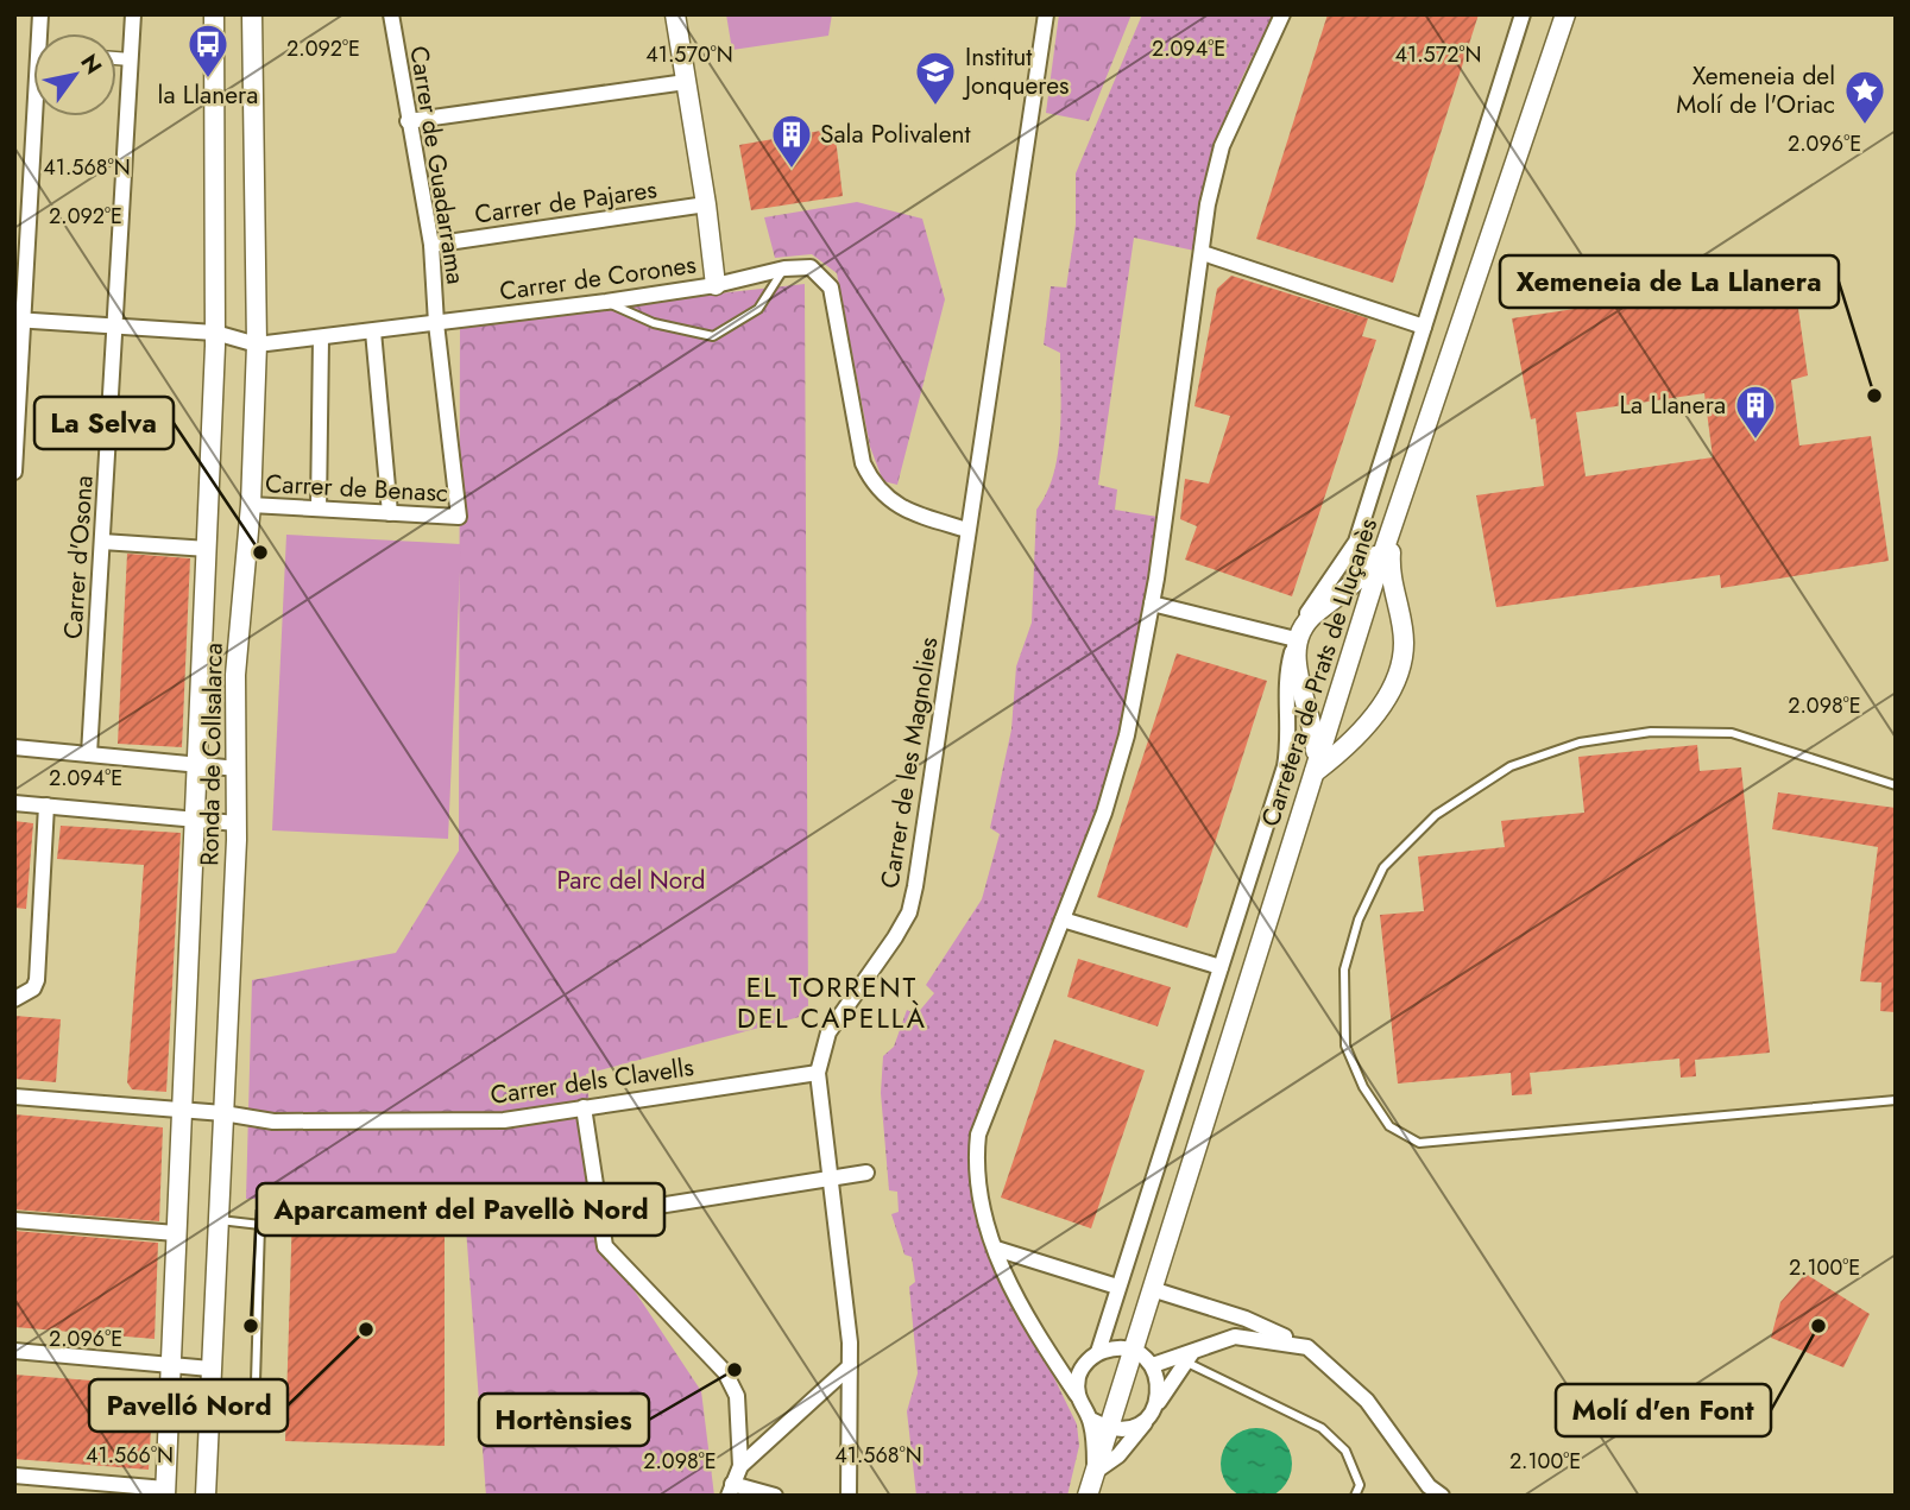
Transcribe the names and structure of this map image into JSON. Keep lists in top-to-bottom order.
{
  "streets": {
    "street": [
      "Carrer de Guadarrama",
      "Carrer de Pajares",
      "Carrer de Corones",
      "Carrer de Benasc",
      "Carrer d'Osona",
      "Carretera de Prats de Lluçanès",
      "Ronda de Collsalarca",
      "Carrer de les Magnolies",
      "Carrer dels Clavells"
    ]
  },
  "crossings": [
    ["Carrer de Guadarrama", "Carrer de Pajares"],
    ["Carrer de Guadarrama", "Carrer de Corones"],
    ["Carrer de Guadarrama", "Carrer de Benasc"],
    ["Carrer de Corones", "Carrer de Benasc"],
    ["Carrer de Corones", "Ronda de Collsalarca"],
    ["Carrer de Benasc", "Ronda de Collsalarca"],
    ["Ronda de Collsalarca", "Carrer dels Clavells"],
    ["Carrer de les Magnolies", "Carrer dels Clavells"]
  ],
  "districts": ["EL TORRENT DEL CAPELLÀ"],
  "parks": ["Parc del Nord"],
  "places": {
    "bus stop": ["la Llanera"],
    "school or university": ["Institut Jonqueres"],
    "place": ["Xemeneia del Molí de l'Oriac"],
    "building": ["Sala Polivalent", "La Llanera"],
    "other": [
      "Xemeneia de La Llanera",
      "La Selva",
      "Aparcament del Pavellò Nord",
      "Molí d'en Font",
      "Pavelló Nord",
      "Hortènsies"
    ]
  },
  "north": "top right",
  "coordinates": [
    "2.092°E",
    "2.094°E",
    "41.570°N",
    "41.572°N",
    "2.096°E",
    "41.568°N",
    "2.098°E",
    "2.100°E",
    "41.566°N"
  ]
}
